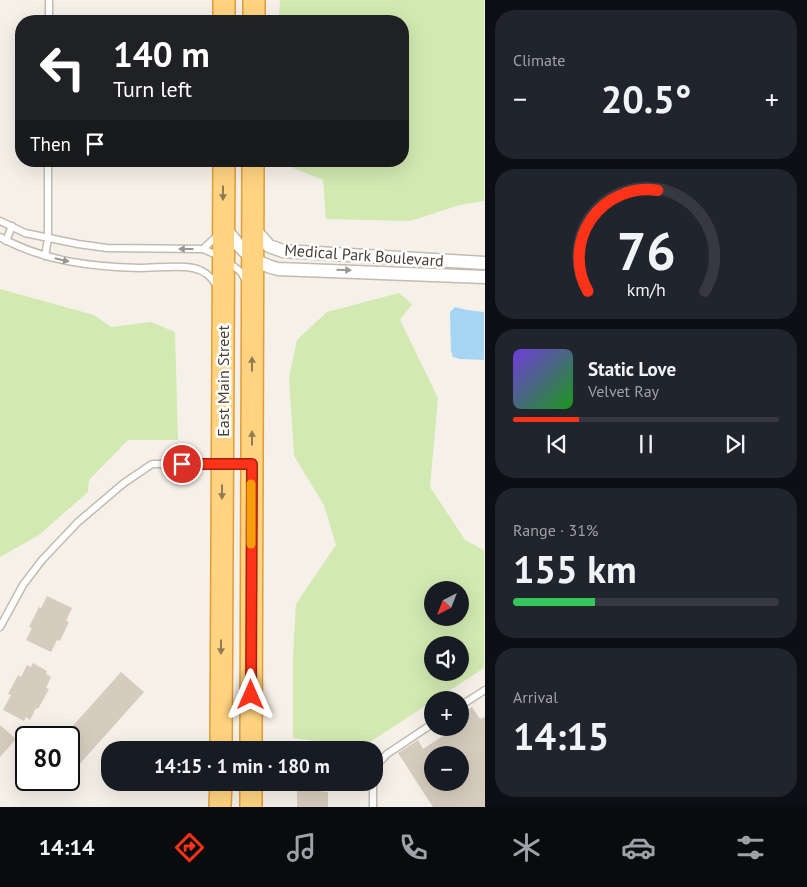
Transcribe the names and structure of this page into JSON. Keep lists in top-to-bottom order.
{
  "streets": {
    "highway": ["East Main Street"],
    "street": ["Medical Park Boulevard"]
  },
  "crossings": [
    ["Medical Park Boulevard", "East Main Street"]
  ],
  "north": "bottom left",
  "page": {
    "tile": [
      "Climate",
      ["Range · 31%", "155 km"],
      ["Arrival", "14:15"]
    ],
    "turn": ["140 m", "Turn left"],
    "heat": ["−", "20.5°", "+"],
    "then": "Then",
    "song": ["Static Love", "Velvet Ray"],
    "map_buttons": ["+", "−"],
    "limit": "80",
    "trip": "14:15 · 1 min · 180 m",
    "tabs": "14:14",
    "gauge": ["76", "km/h"]
  }
}
